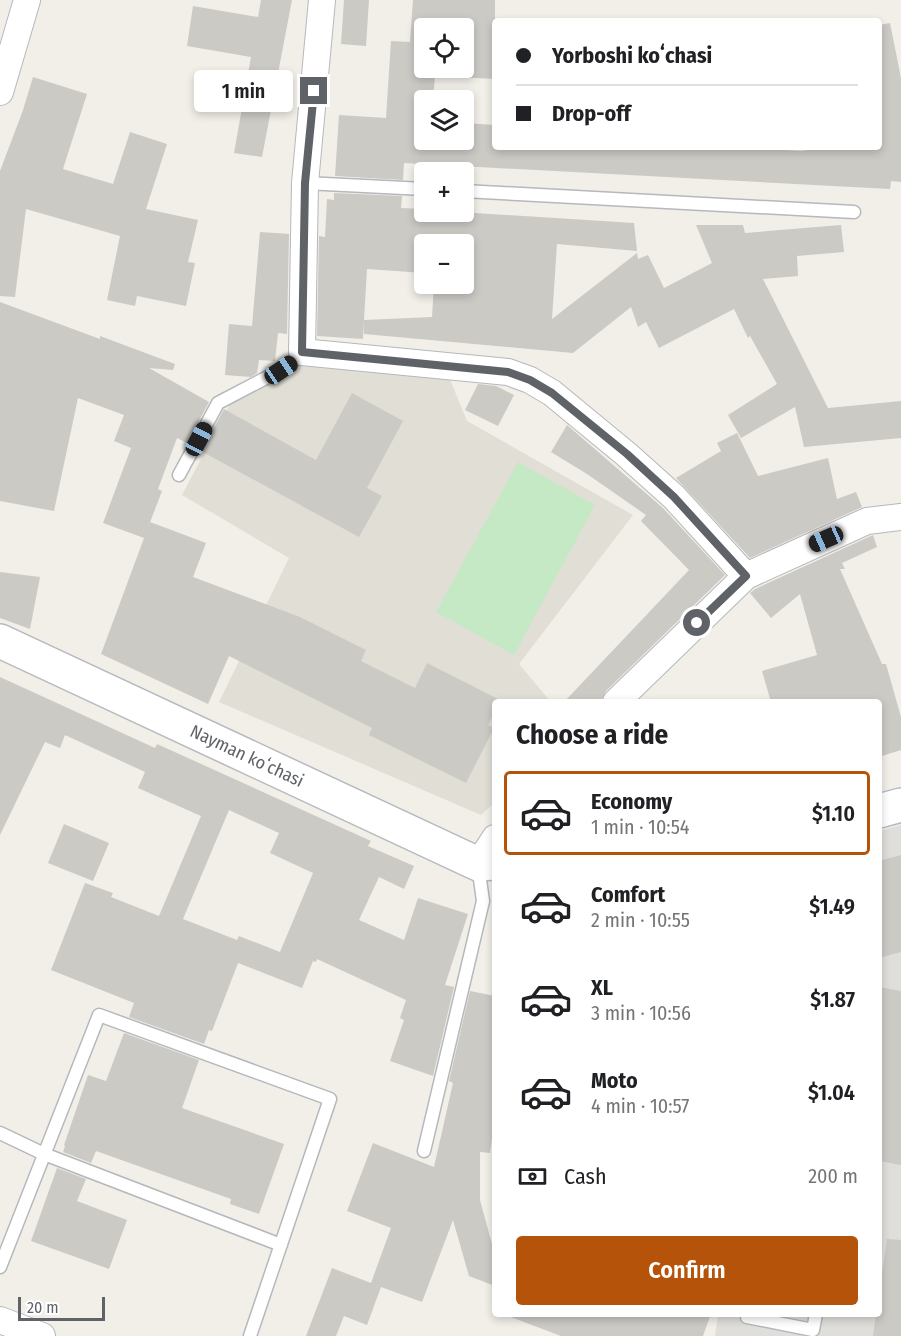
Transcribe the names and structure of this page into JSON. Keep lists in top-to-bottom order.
{
  "streets": {
    "main road": ["Nayman koʻchasi"]
  },
  "scale_bar": "20 m",
  "page": {
    "map_buttons": ["+", "−"],
    "banner": ["Yorboshi koʻchasi", "Drop-off"],
    "bubble": "1 min",
    "heading": "Choose a ride",
    "list": [
      {
        "name": "Economy",
        "note": "1 min · 10:54",
        "value": "$1.10"
      },
      {
        "name": "Comfort",
        "note": "2 min · 10:55",
        "value": "$1.49"
      },
      {
        "name": "XL",
        "note": "3 min · 10:56",
        "value": "$1.87"
      },
      {
        "name": "Moto",
        "note": "4 min · 10:57",
        "value": "$1.04"
      }
    ],
    "pay": ["Cash", "200 m"],
    "buttons": "Confirm",
    "scale": "20 m"
  }
}
